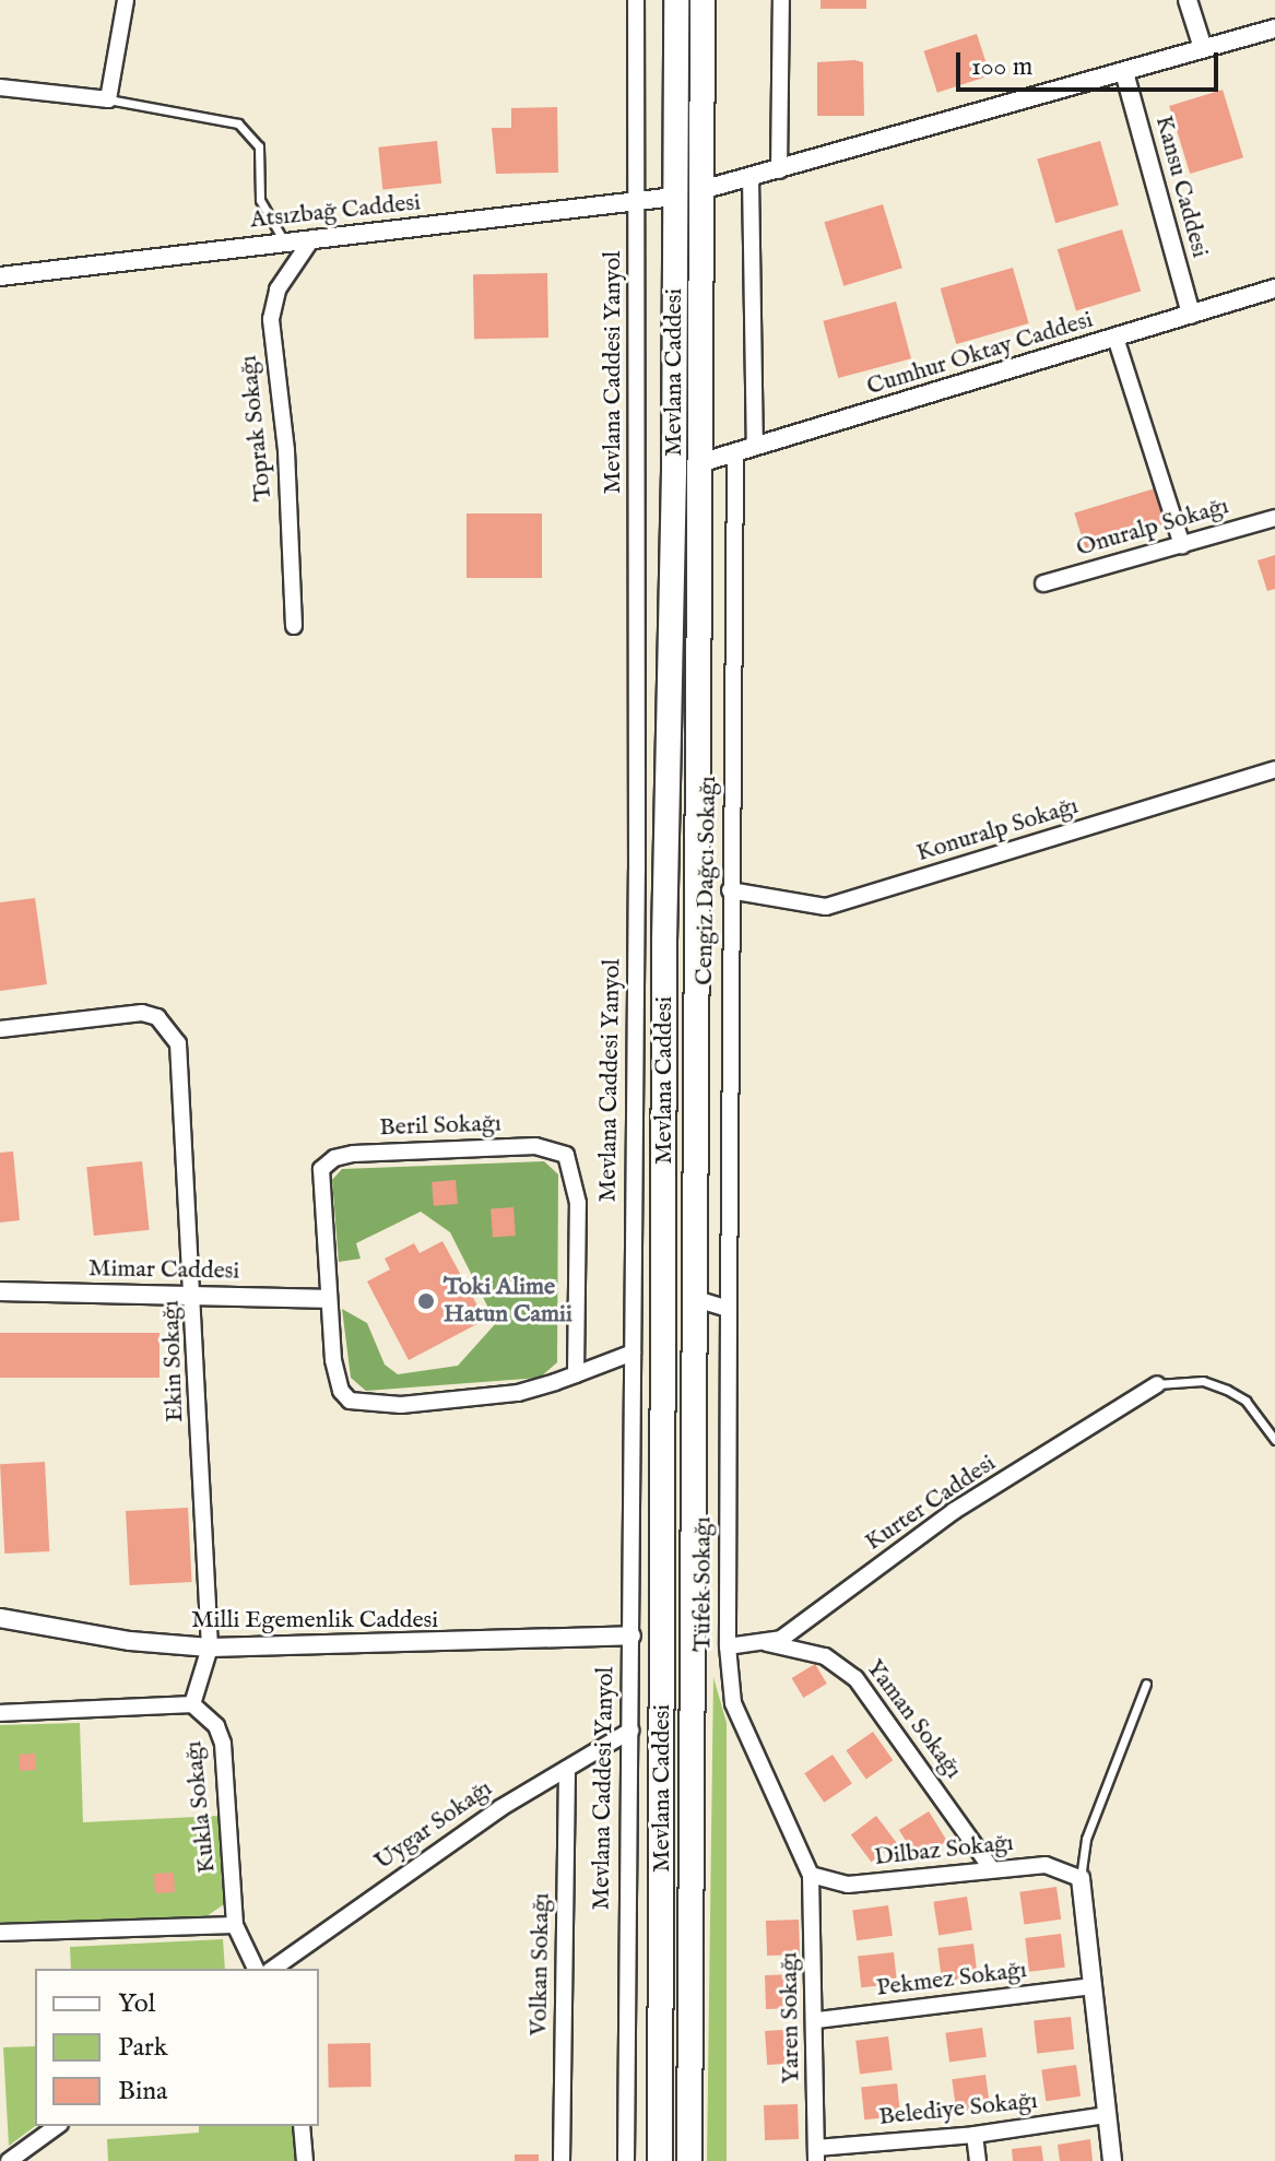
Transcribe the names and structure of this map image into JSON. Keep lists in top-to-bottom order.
{
  "streets": {
    "main road": ["Mevlana Caddesi"],
    "street": [
      "Kansu Caddesi",
      "Atsızbağ Caddesi",
      "Cumhur Oktay Caddesi",
      "Mevlana Caddesi Yanyol",
      "Toprak Sokağı",
      "Onuralp Sokağı",
      "Konuralp Sokağı",
      "Cengiz Dağcı Sokağı",
      "Beril Sokağı",
      "Mimar Caddesi",
      "Ekin Sokağı",
      "Kurter Caddesi",
      "Tüfek Sokağı",
      "Milli Egemenlik Caddesi",
      "Yaman Sokağı",
      "Kukla Sokağı",
      "Uygar Sokağı",
      "Dilbaz Sokağı",
      "Volkan Sokağı",
      "Pekmez Sokağı",
      "Yaren Sokağı",
      "Belediye Sokağı"
    ]
  },
  "crossings": [
    ["Kansu Caddesi", "Cumhur Oktay Caddesi"],
    ["Atsızbağ Caddesi", "Mevlana Caddesi Yanyol"],
    ["Atsızbağ Caddesi", "Mevlana Caddesi"],
    ["Atsızbağ Caddesi", "Toprak Sokağı"],
    ["Cumhur Oktay Caddesi", "Mevlana Caddesi"],
    ["Cumhur Oktay Caddesi", "Cengiz Dağcı Sokağı"],
    ["Mevlana Caddesi Yanyol", "Milli Egemenlik Caddesi"],
    ["Mevlana Caddesi Yanyol", "Uygar Sokağı"],
    ["Konuralp Sokağı", "Cengiz Dağcı Sokağı"],
    ["Cengiz Dağcı Sokağı", "Tüfek Sokağı"],
    ["Beril Sokağı", "Mimar Caddesi"],
    ["Mimar Caddesi", "Ekin Sokağı"],
    ["Ekin Sokağı", "Milli Egemenlik Caddesi"],
    ["Kurter Caddesi", "Tüfek Sokağı"],
    ["Kurter Caddesi", "Yaman Sokağı"],
    ["Tüfek Sokağı", "Dilbaz Sokağı"],
    ["Tüfek Sokağı", "Yaren Sokağı"],
    ["Yaman Sokağı", "Dilbaz Sokağı"],
    ["Uygar Sokağı", "Volkan Sokağı"],
    ["Dilbaz Sokağı", "Yaren Sokağı"],
    ["Pekmez Sokağı", "Yaren Sokağı"],
    ["Yaren Sokağı", "Belediye Sokağı"]
  ],
  "places": ["Toki Alime Hatun Camii"],
  "legend": ["Yol", "Park", "Bina"],
  "scale_bar": "100 m"
}
